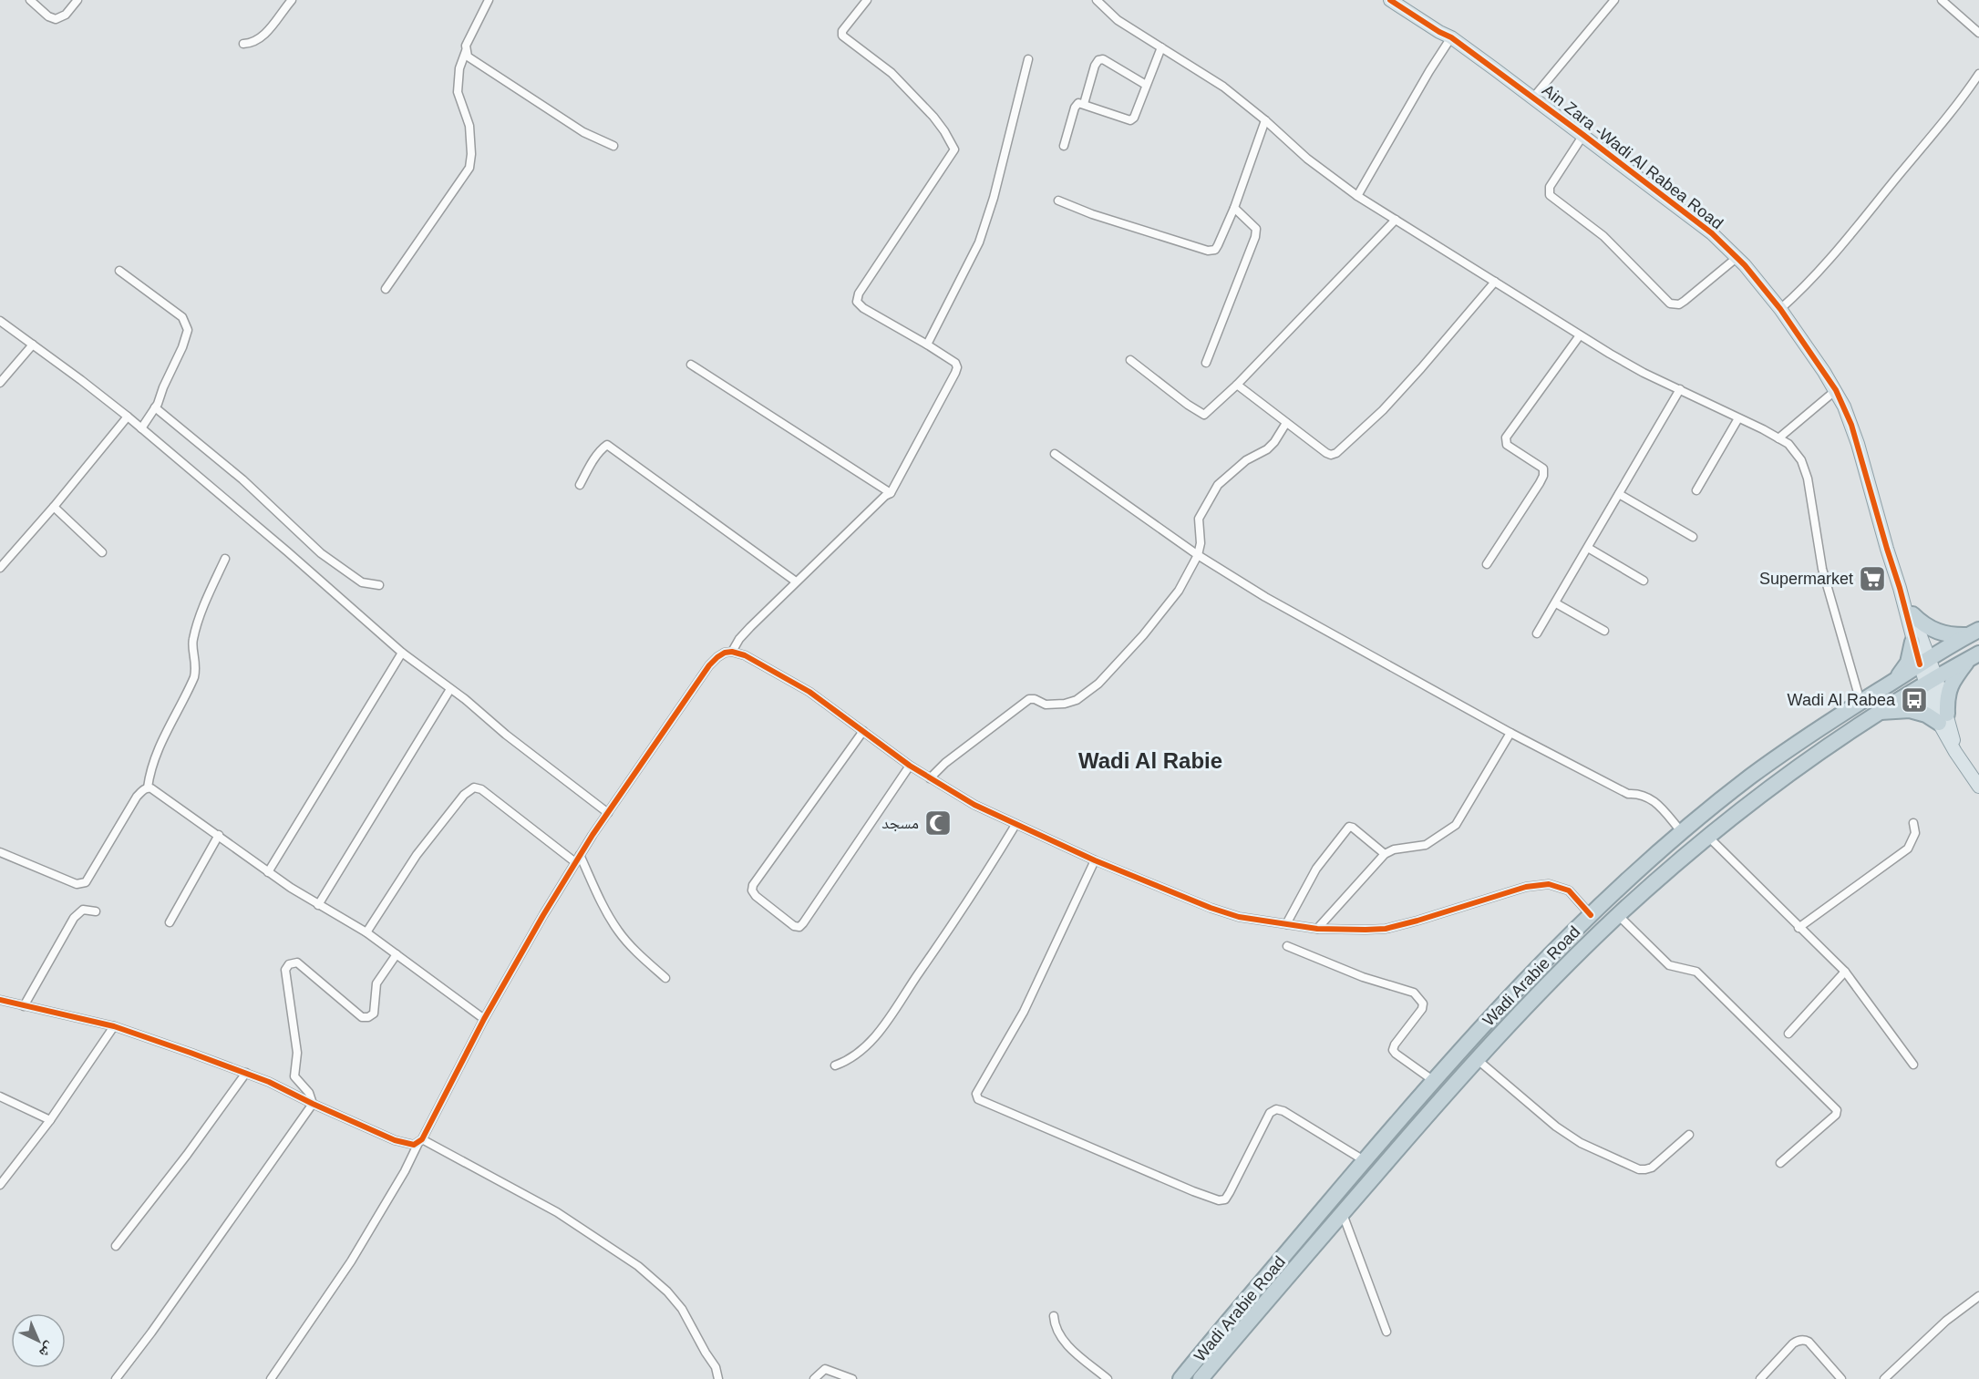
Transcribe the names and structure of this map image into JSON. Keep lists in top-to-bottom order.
{
  "streets": {
    "highway": ["Wadi Arabie Road"],
    "main road": ["Ain Zara -Wadi Al Rabea Road"]
  },
  "districts": ["Wadi Al Rabie"],
  "places": {
    "supermarket": ["Supermarket"],
    "bus stop": ["Wadi Al Rabea"],
    "mosque": ["مسجد"]
  },
  "north": "bottom right"
}
